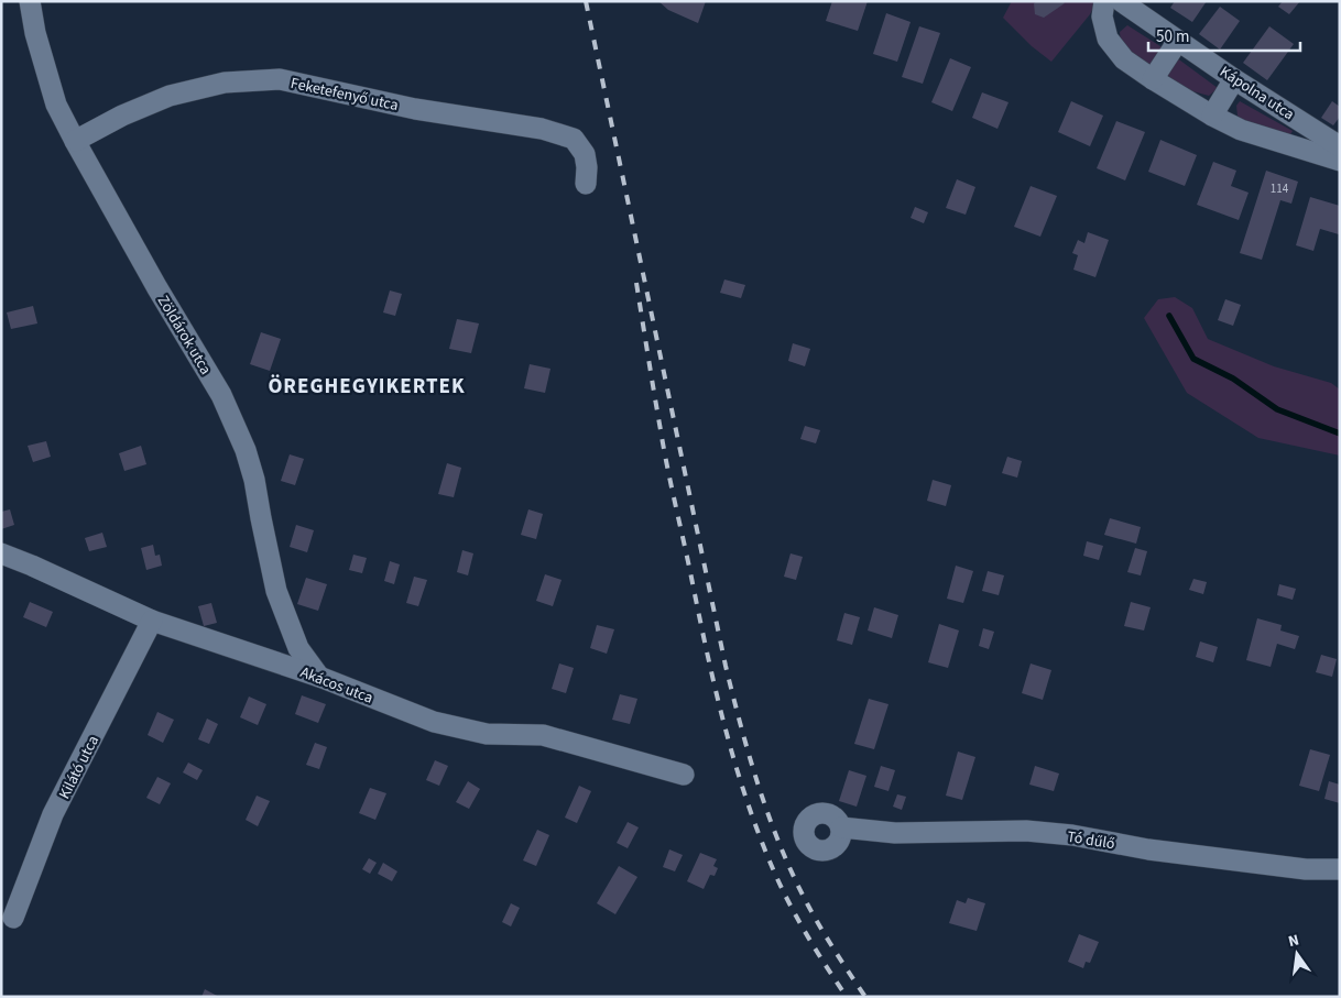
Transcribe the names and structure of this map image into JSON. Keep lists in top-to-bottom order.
{
  "streets": {
    "street": [
      "Kápolna utca",
      "Feketefenyő utca",
      "Zöldárok utca",
      "Akácos utca",
      "Kilátó utca",
      "Tó dűlő"
    ]
  },
  "crossings": [
    ["Feketefenyő utca", "Zöldárok utca"],
    ["Zöldárok utca", "Akácos utca"],
    ["Akácos utca", "Kilátó utca"]
  ],
  "districts": ["ÖREGHEGYIKERTEK"],
  "house_numbers": ["114"],
  "scale_bar": "50 m",
  "north": "top"
}
